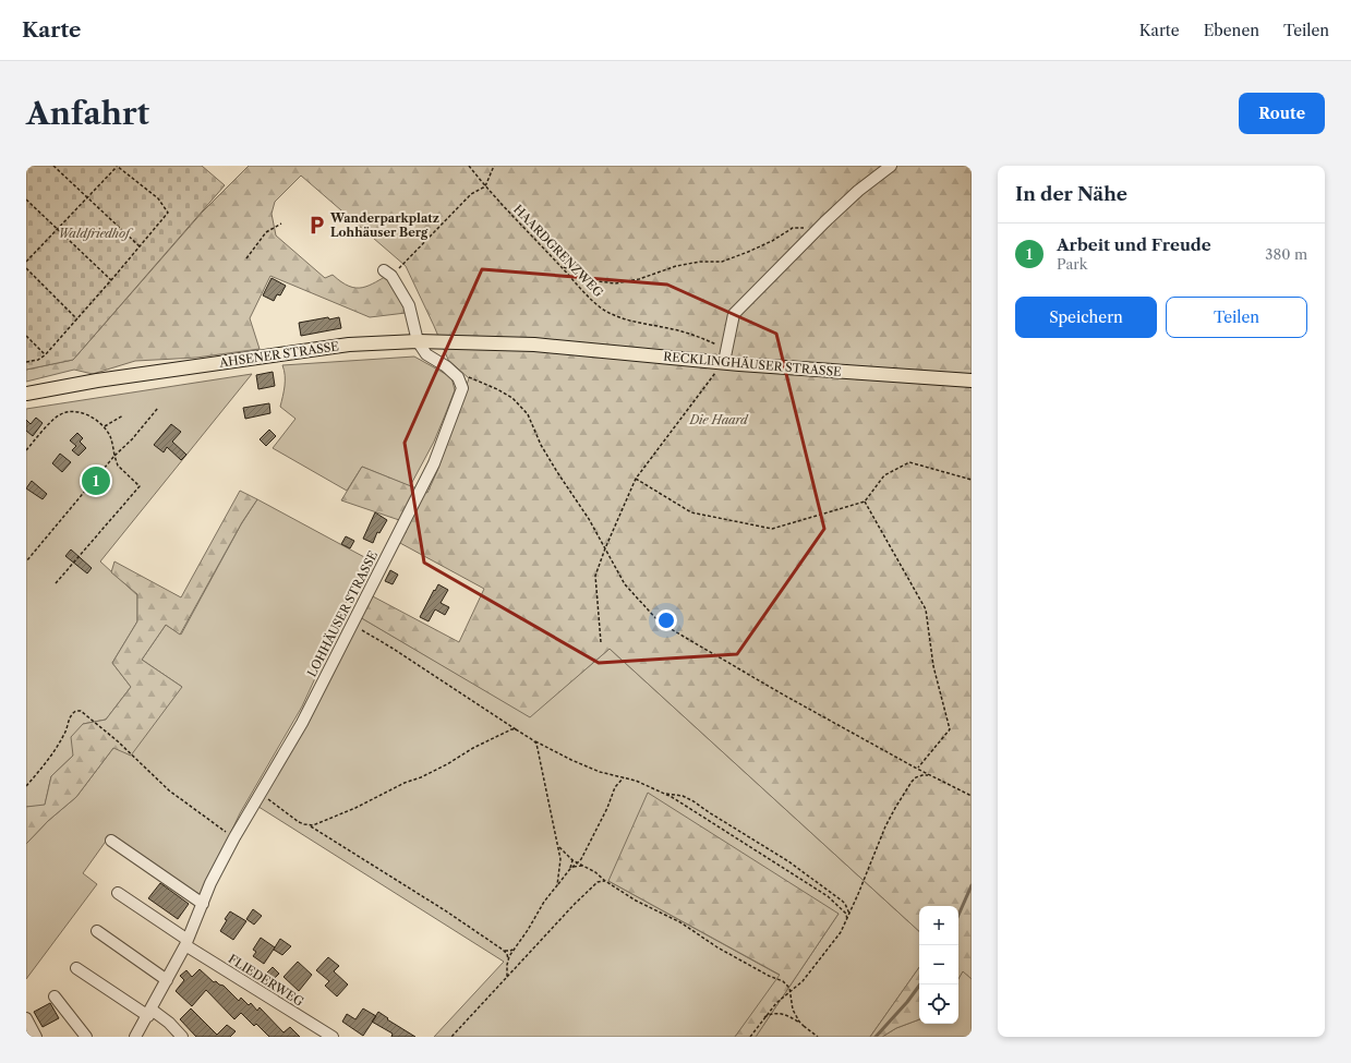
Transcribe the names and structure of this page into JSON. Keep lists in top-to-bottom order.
{
  "streets": {
    "main road": ["AHSENER STRASSE", "RECKLINGHÄUSER STRASSE"],
    "street": ["LOHHÄUSER STRASSE", "FLIEDERWEG"],
    "path": ["HAARDGRENZWEG"]
  },
  "crossings": [
    ["AHSENER STRASSE", "RECKLINGHÄUSER STRASSE"],
    ["AHSENER STRASSE", "LOHHÄUSER STRASSE"],
    ["LOHHÄUSER STRASSE", "FLIEDERWEG"]
  ],
  "parks": ["Waldfriedhof", "Die Haard"],
  "places": {
    "parking": ["Wanderparkplatz Lohhäuser Berg"]
  },
  "page": {
    "header": "Karte",
    "nav": ["Karte", "Ebenen", "Teilen"],
    "buttons": [
      "Route",
      ["Speichern", "Teilen"]
    ],
    "title": "Anfahrt",
    "heading": "In der Nähe",
    "list": [
      {
        "mark": "1",
        "name": "Arbeit und Freude",
        "note": "Park",
        "value": "380 m"
      }
    ],
    "pins": "1",
    "map_buttons": ["+", "−"]
  }
}
